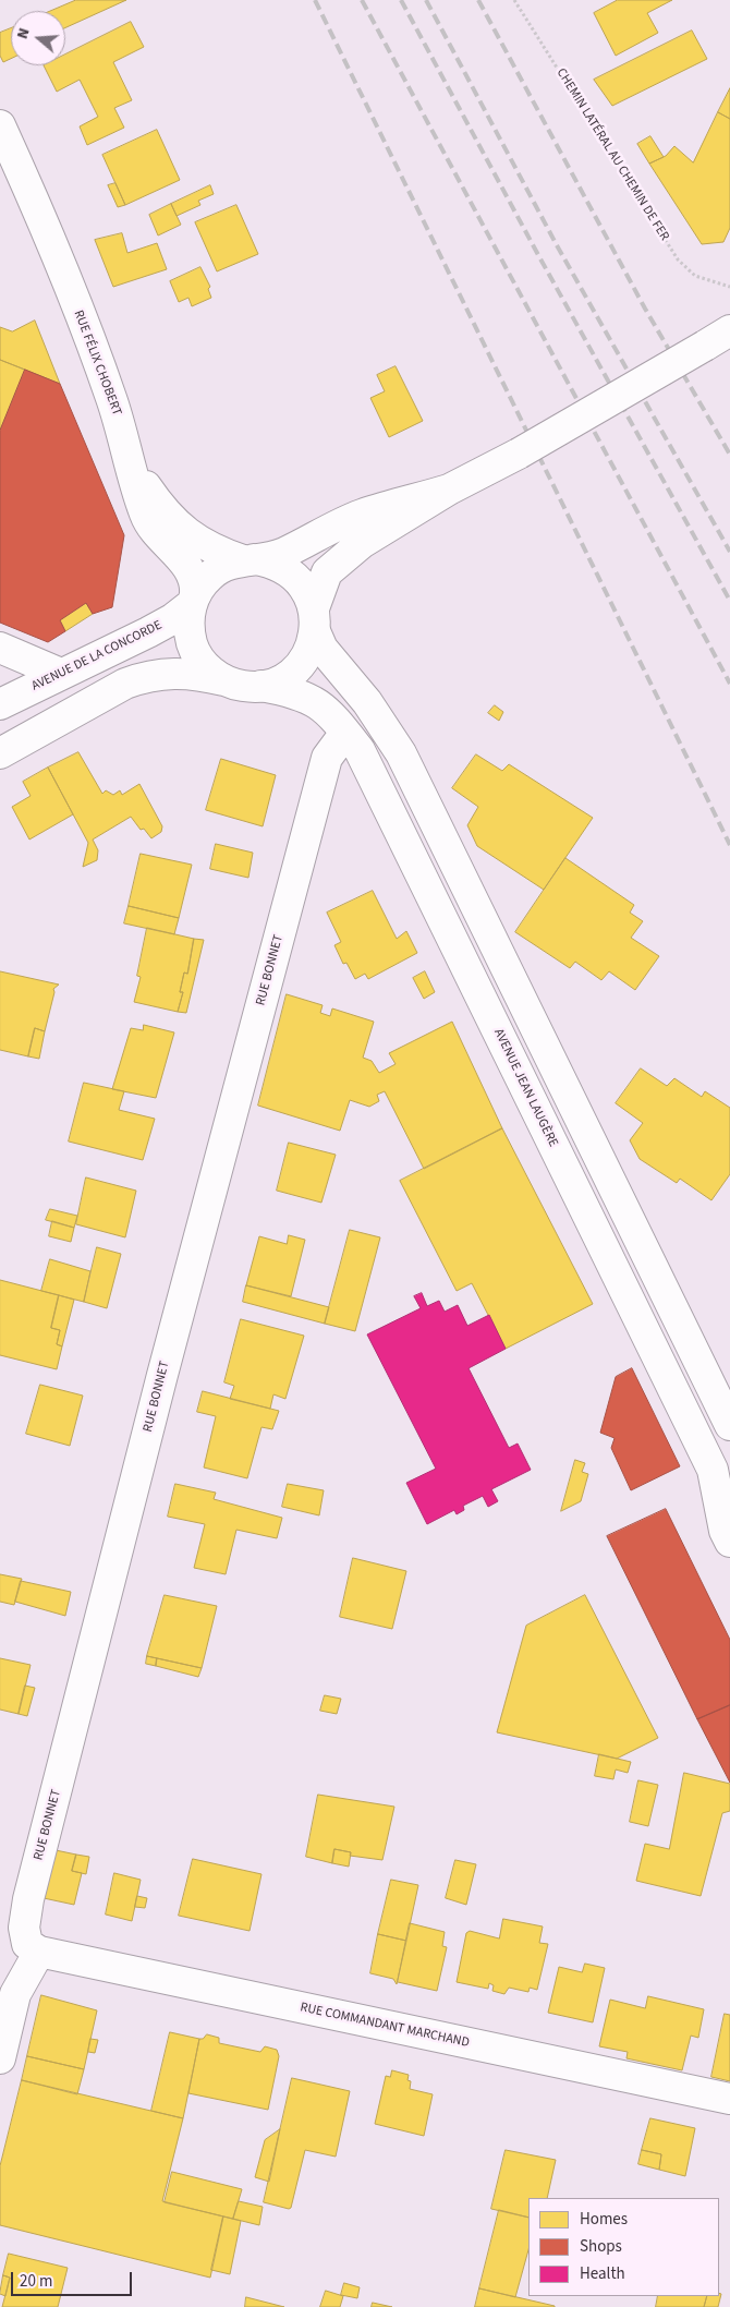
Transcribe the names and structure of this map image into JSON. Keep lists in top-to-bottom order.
{
  "streets": {
    "street": [
      "RUE FÉLIX CHOBERT",
      "AVENUE DE LA CONCORDE",
      "RUE BONNET",
      "AVENUE JEAN LAUGÈRE",
      "RUE COMMANDANT MARCHAND"
    ],
    "path": ["CHEMIN LATÉRAL AU CHEMIN DE FER"]
  },
  "crossings": [
    ["RUE FÉLIX CHOBERT", "AVENUE DE LA CONCORDE"],
    ["RUE FÉLIX CHOBERT", "AVENUE JEAN LAUGÈRE"],
    ["AVENUE DE LA CONCORDE", "AVENUE JEAN LAUGÈRE"],
    ["RUE BONNET", "AVENUE JEAN LAUGÈRE"],
    ["RUE BONNET", "RUE COMMANDANT MARCHAND"]
  ],
  "legend": ["Homes", "Shops", "Health"],
  "scale_bar": "20 m",
  "north": "left"
}
